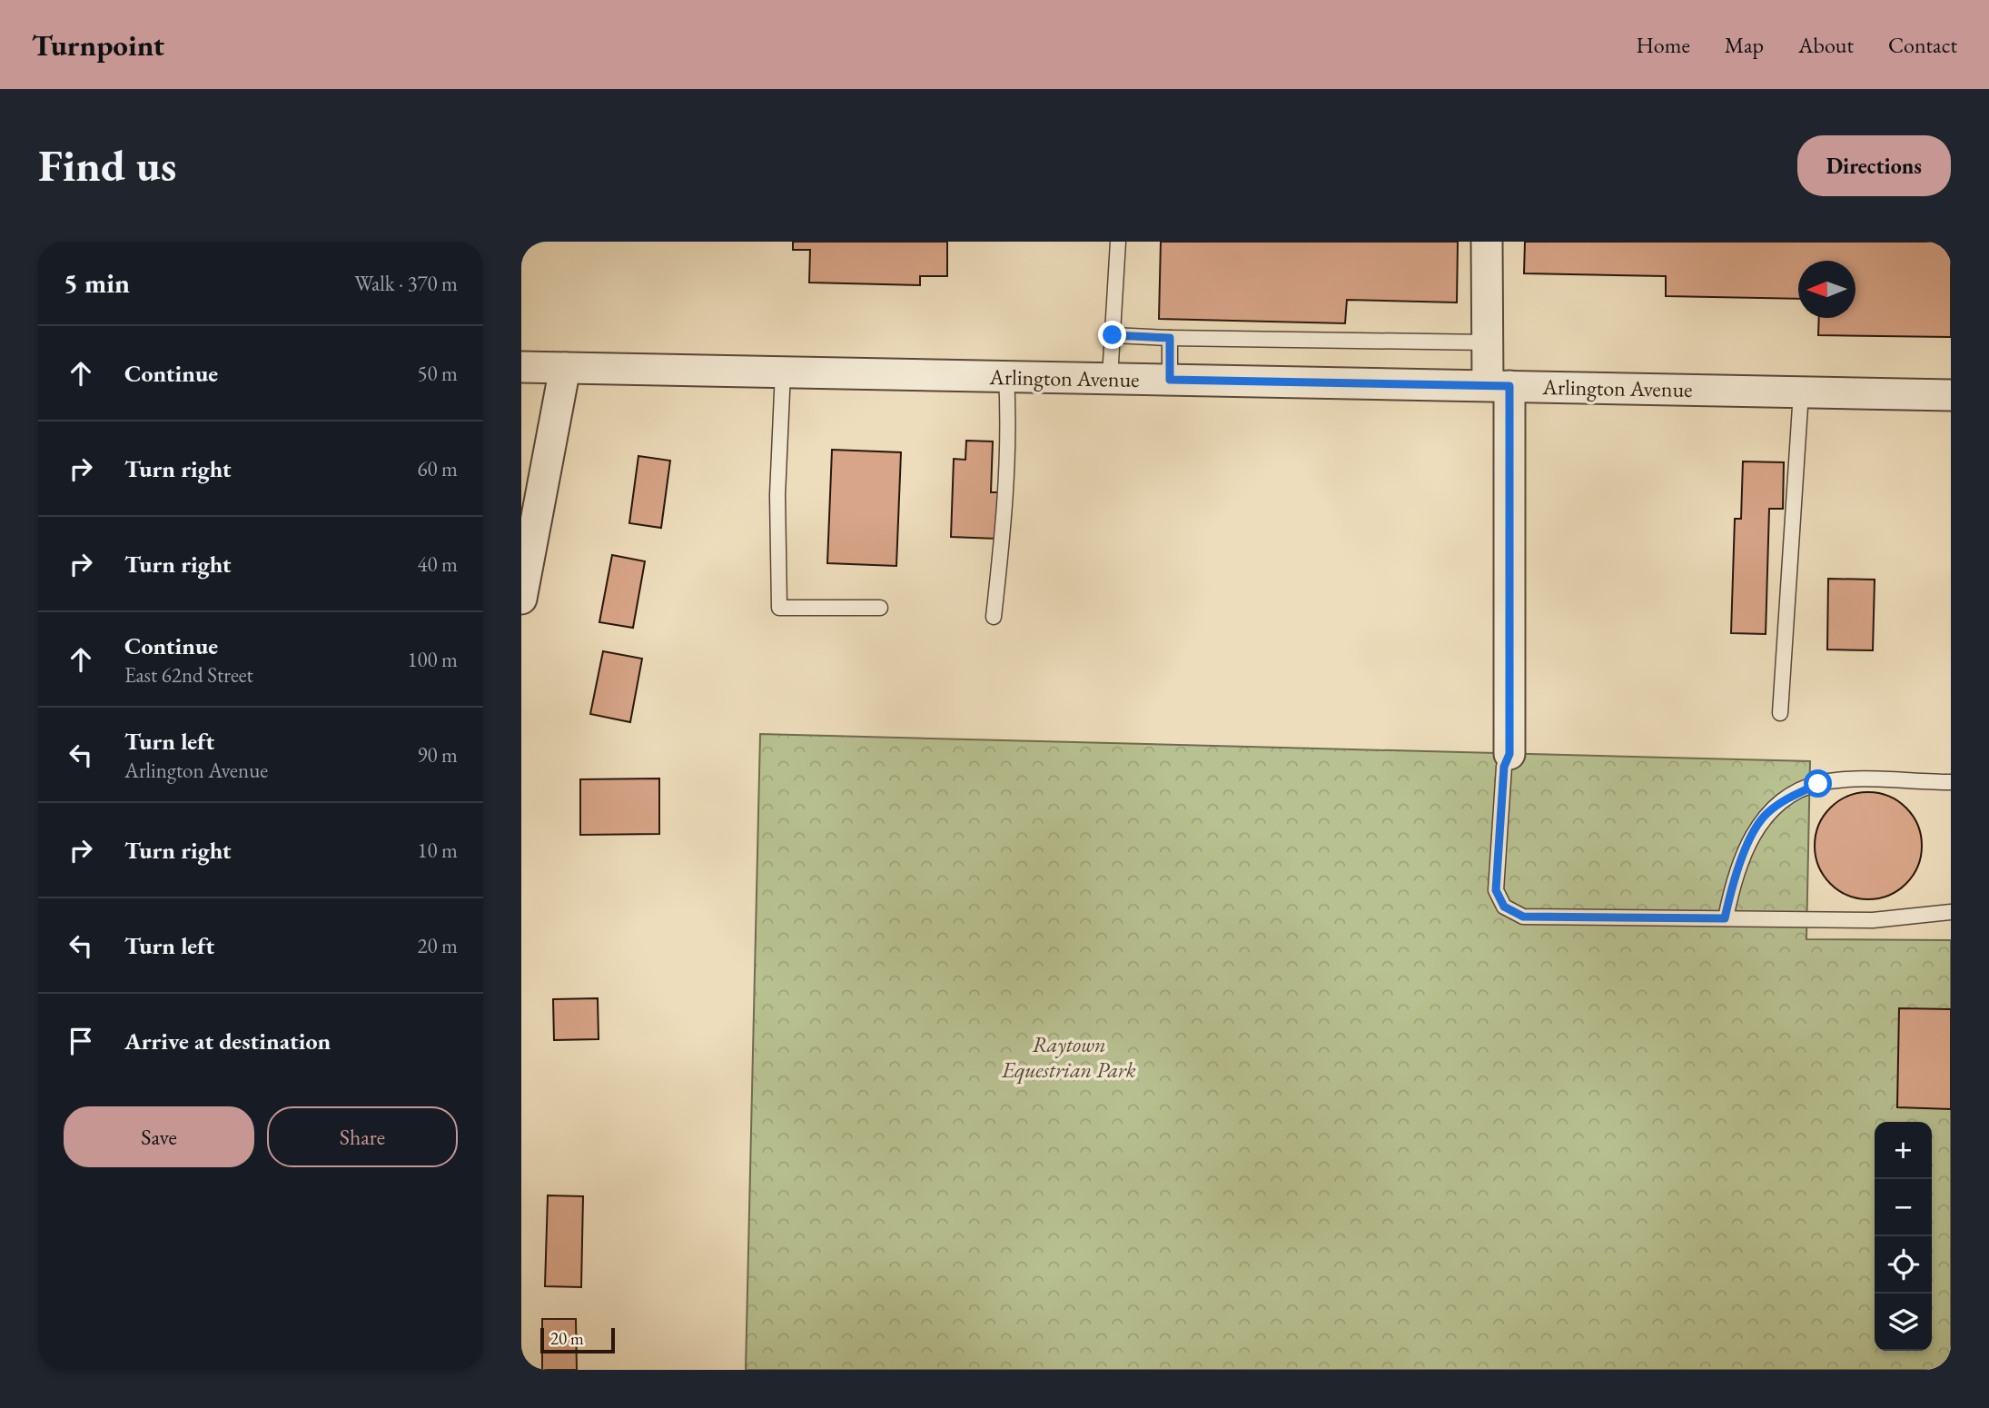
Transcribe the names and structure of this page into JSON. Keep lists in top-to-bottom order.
{
  "streets": {
    "street": ["Arlington Avenue"]
  },
  "parks": ["Raytown Equestrian Park"],
  "scale_bar": "20 m",
  "north": "left",
  "page": {
    "header": "Turnpoint",
    "nav": [
      "Home",
      "Map",
      "About",
      "Contact"
    ],
    "buttons": [
      "Directions",
      ["Save", "Share"]
    ],
    "title": "Find us",
    "heading": ["5 min", "Walk · 370 m"],
    "list": [
      ["Continue", "50 m"],
      ["Turn right", "60 m"],
      ["Turn right", "40 m"],
      ["Continue", "East 62nd Street", "100 m"],
      ["Turn left", "Arlington Avenue", "90 m"],
      ["Turn right", "10 m"],
      ["Turn left", "20 m"],
      "Arrive at destination"
    ],
    "map_buttons": ["+", "−"],
    "scale": "20 m"
  }
}
